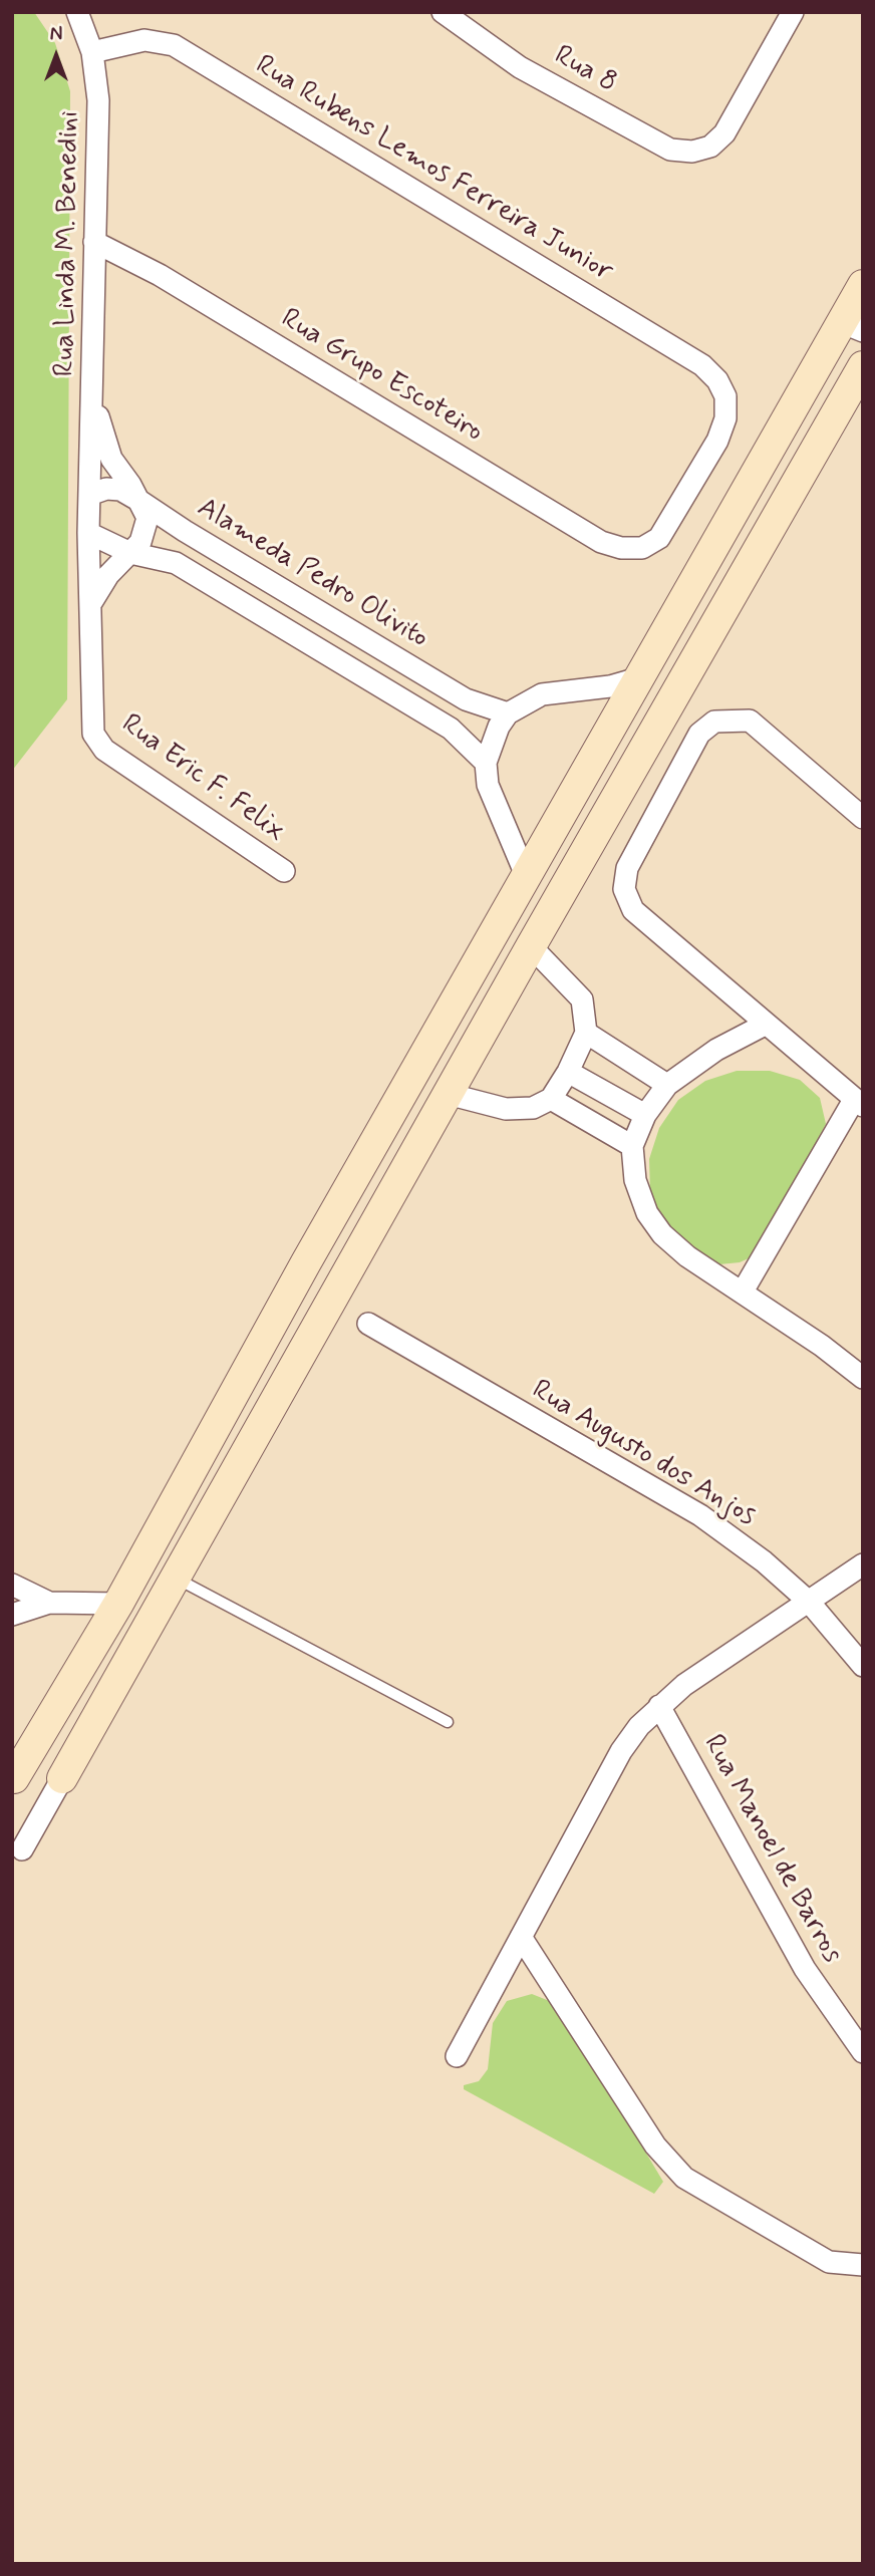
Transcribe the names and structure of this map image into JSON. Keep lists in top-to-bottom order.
{
  "streets": {
    "street": [
      "Rua 8",
      "Rua Rubens Lemos Ferreira Junior",
      "Rua Linda M. Benedini",
      "Rua Grupo Escoteiro",
      "Alameda Pedro Olivito",
      "Rua Eric F. Felix",
      "Rua Augusto dos Anjos",
      "Rua Manoel de Barros"
    ]
  },
  "crossings": [
    ["Rua Rubens Lemos Ferreira Junior", "Rua Linda M. Benedini"],
    ["Rua Rubens Lemos Ferreira Junior", "Rua Grupo Escoteiro"],
    ["Rua Linda M. Benedini", "Rua Grupo Escoteiro"],
    ["Rua Linda M. Benedini", "Alameda Pedro Olivito"],
    ["Rua Linda M. Benedini", "Rua Eric F. Felix"]
  ],
  "north": "top"
}
